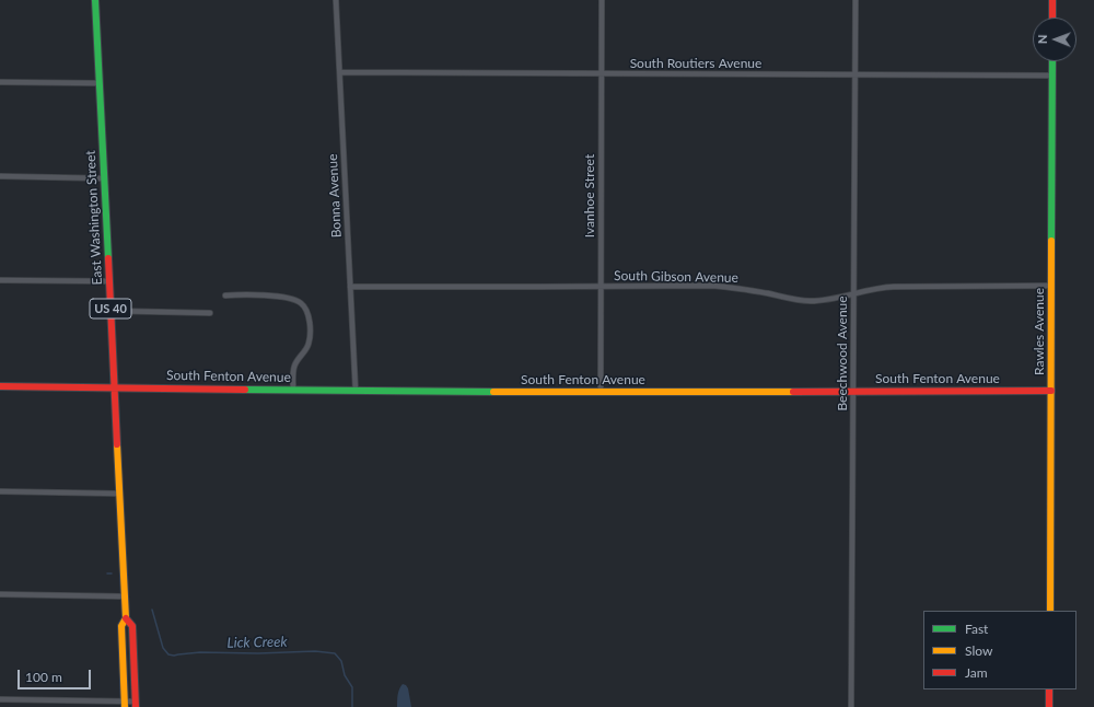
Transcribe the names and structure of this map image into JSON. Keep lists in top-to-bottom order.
{
  "streets": {
    "street": [
      "South Routiers Avenue",
      "Bonna Avenue",
      "Ivanhoe Street",
      "East Washington Street",
      "South Gibson Avenue",
      "US 40",
      "Rawles Avenue",
      "Beechwood Avenue",
      "South Fenton Avenue"
    ]
  },
  "crossings": [
    ["South Routiers Avenue", "Bonna Avenue"],
    ["South Routiers Avenue", "Ivanhoe Street"],
    ["South Routiers Avenue", "Rawles Avenue"],
    ["South Routiers Avenue", "Beechwood Avenue"],
    ["Bonna Avenue", "South Gibson Avenue"],
    ["Bonna Avenue", "South Fenton Avenue"],
    ["Ivanhoe Street", "South Gibson Avenue"],
    ["Ivanhoe Street", "South Fenton Avenue"],
    ["East Washington Street", "South Fenton Avenue"],
    ["South Gibson Avenue", "Rawles Avenue"],
    ["South Gibson Avenue", "Beechwood Avenue"],
    ["Rawles Avenue", "South Fenton Avenue"],
    ["Beechwood Avenue", "South Fenton Avenue"]
  ],
  "water": ["Lick Creek"],
  "legend": ["Fast", "Slow", "Jam"],
  "scale_bar": "100 m",
  "north": "left"
}
